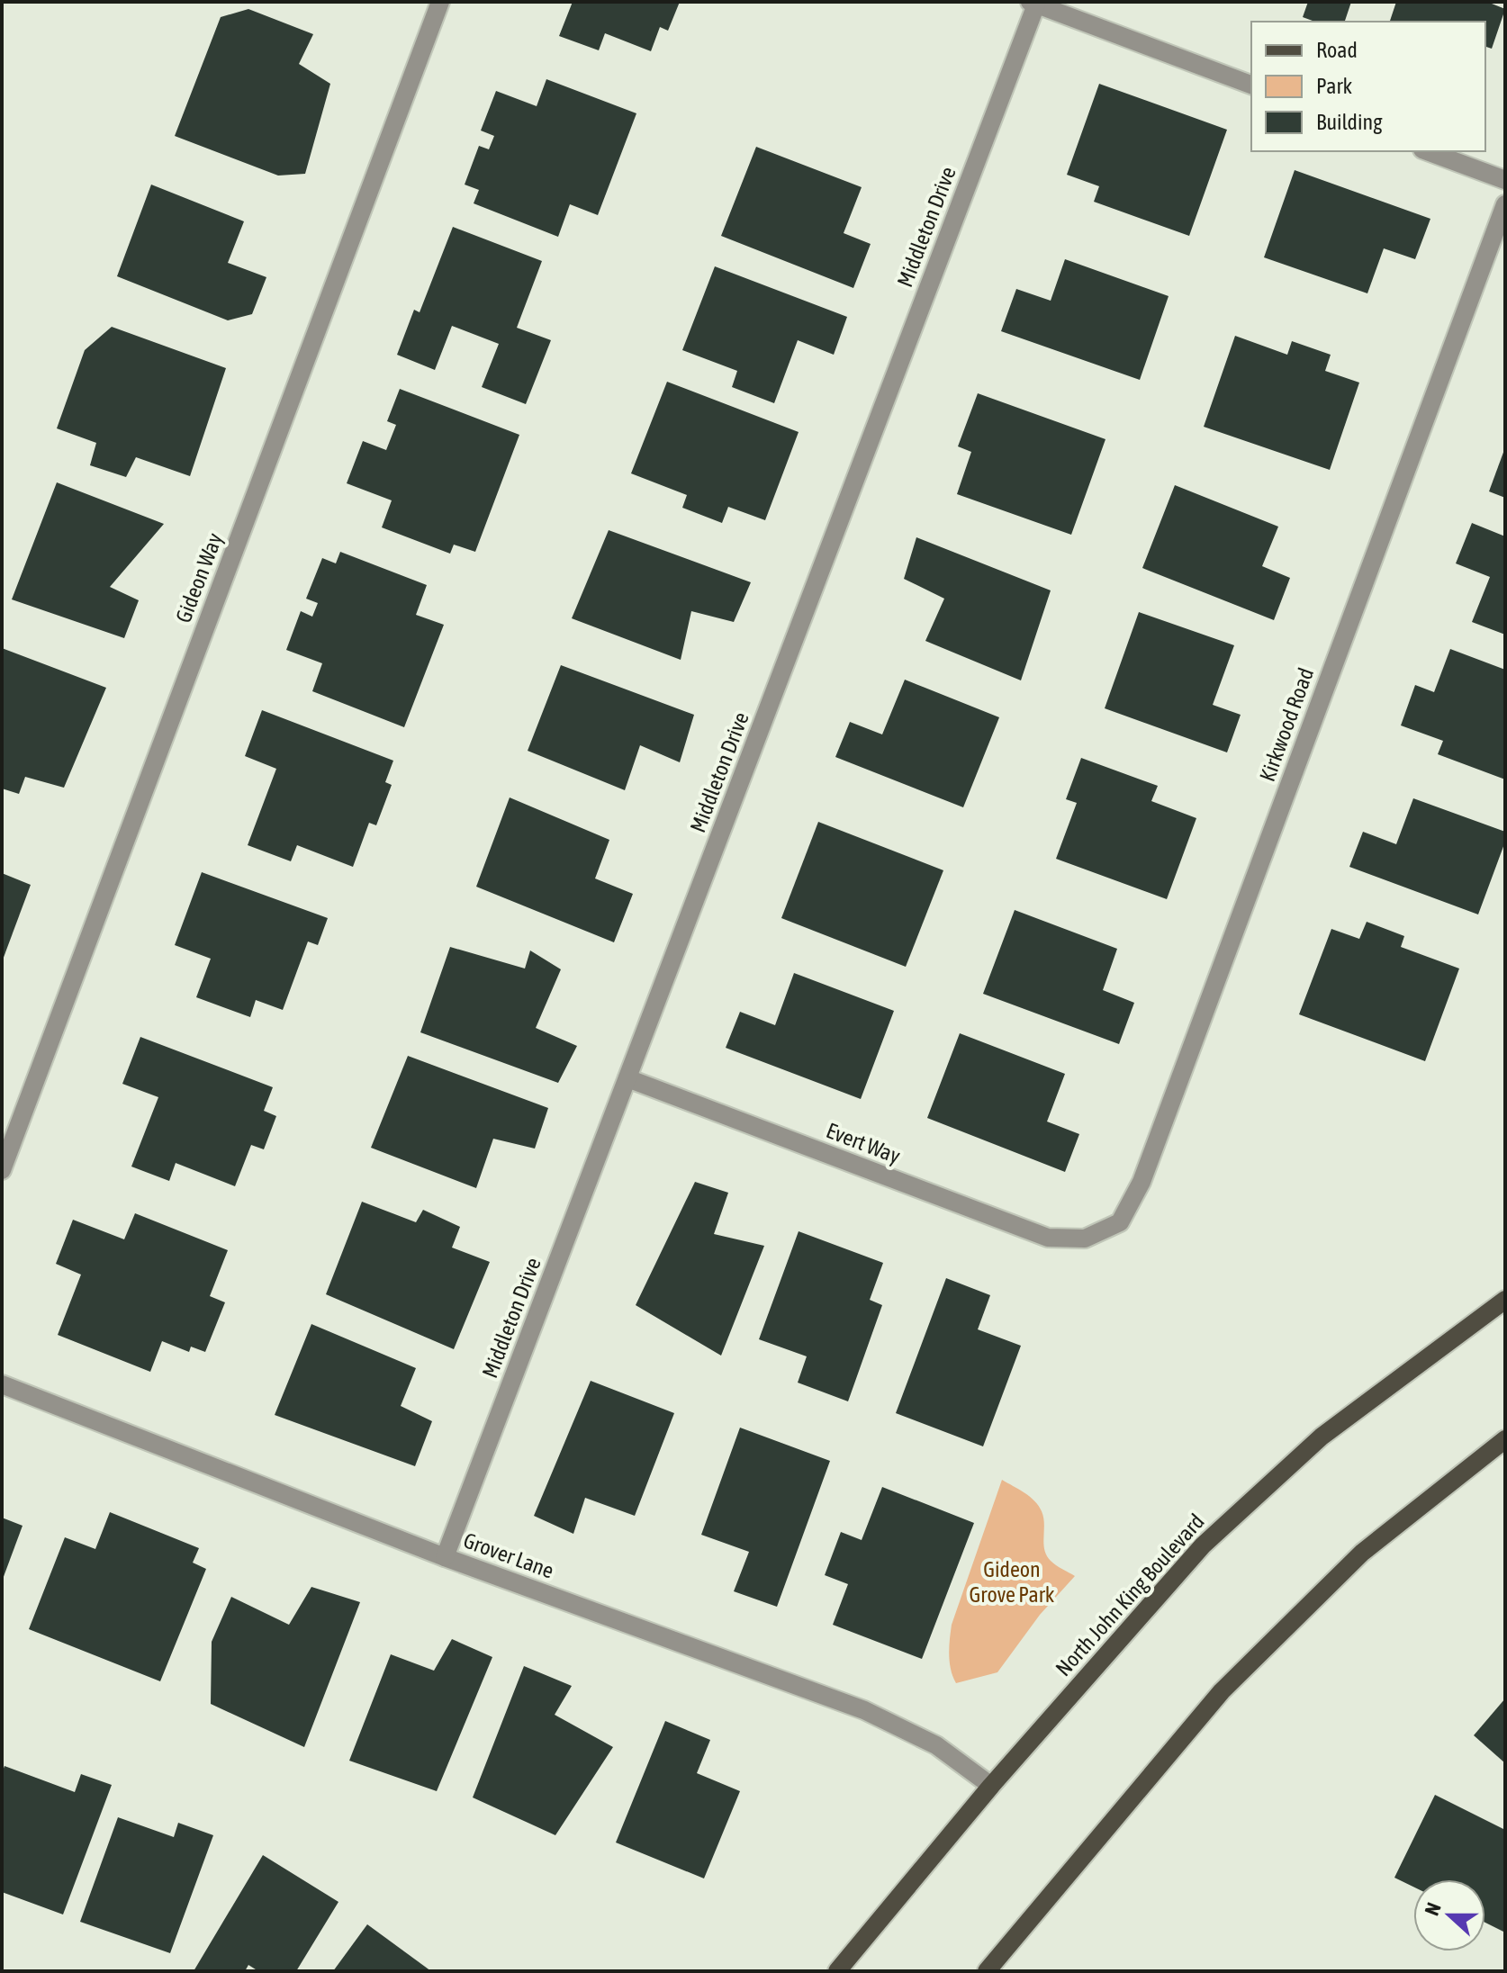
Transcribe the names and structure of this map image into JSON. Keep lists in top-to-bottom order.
{
  "streets": {
    "main road": ["North John King Boulevard"],
    "street": [
      "Middleton Drive",
      "Gideon Way",
      "Kirkwood Road",
      "Evert Way",
      "Grover Lane"
    ]
  },
  "crossings": [
    ["Middleton Drive", "Evert Way"],
    ["Middleton Drive", "Grover Lane"],
    ["Kirkwood Road", "Evert Way"],
    ["Grover Lane", "North John King Boulevard"]
  ],
  "parks": ["Gideon Grove Park"],
  "legend": ["Road", "Park", "Building"],
  "north": "left"
}
